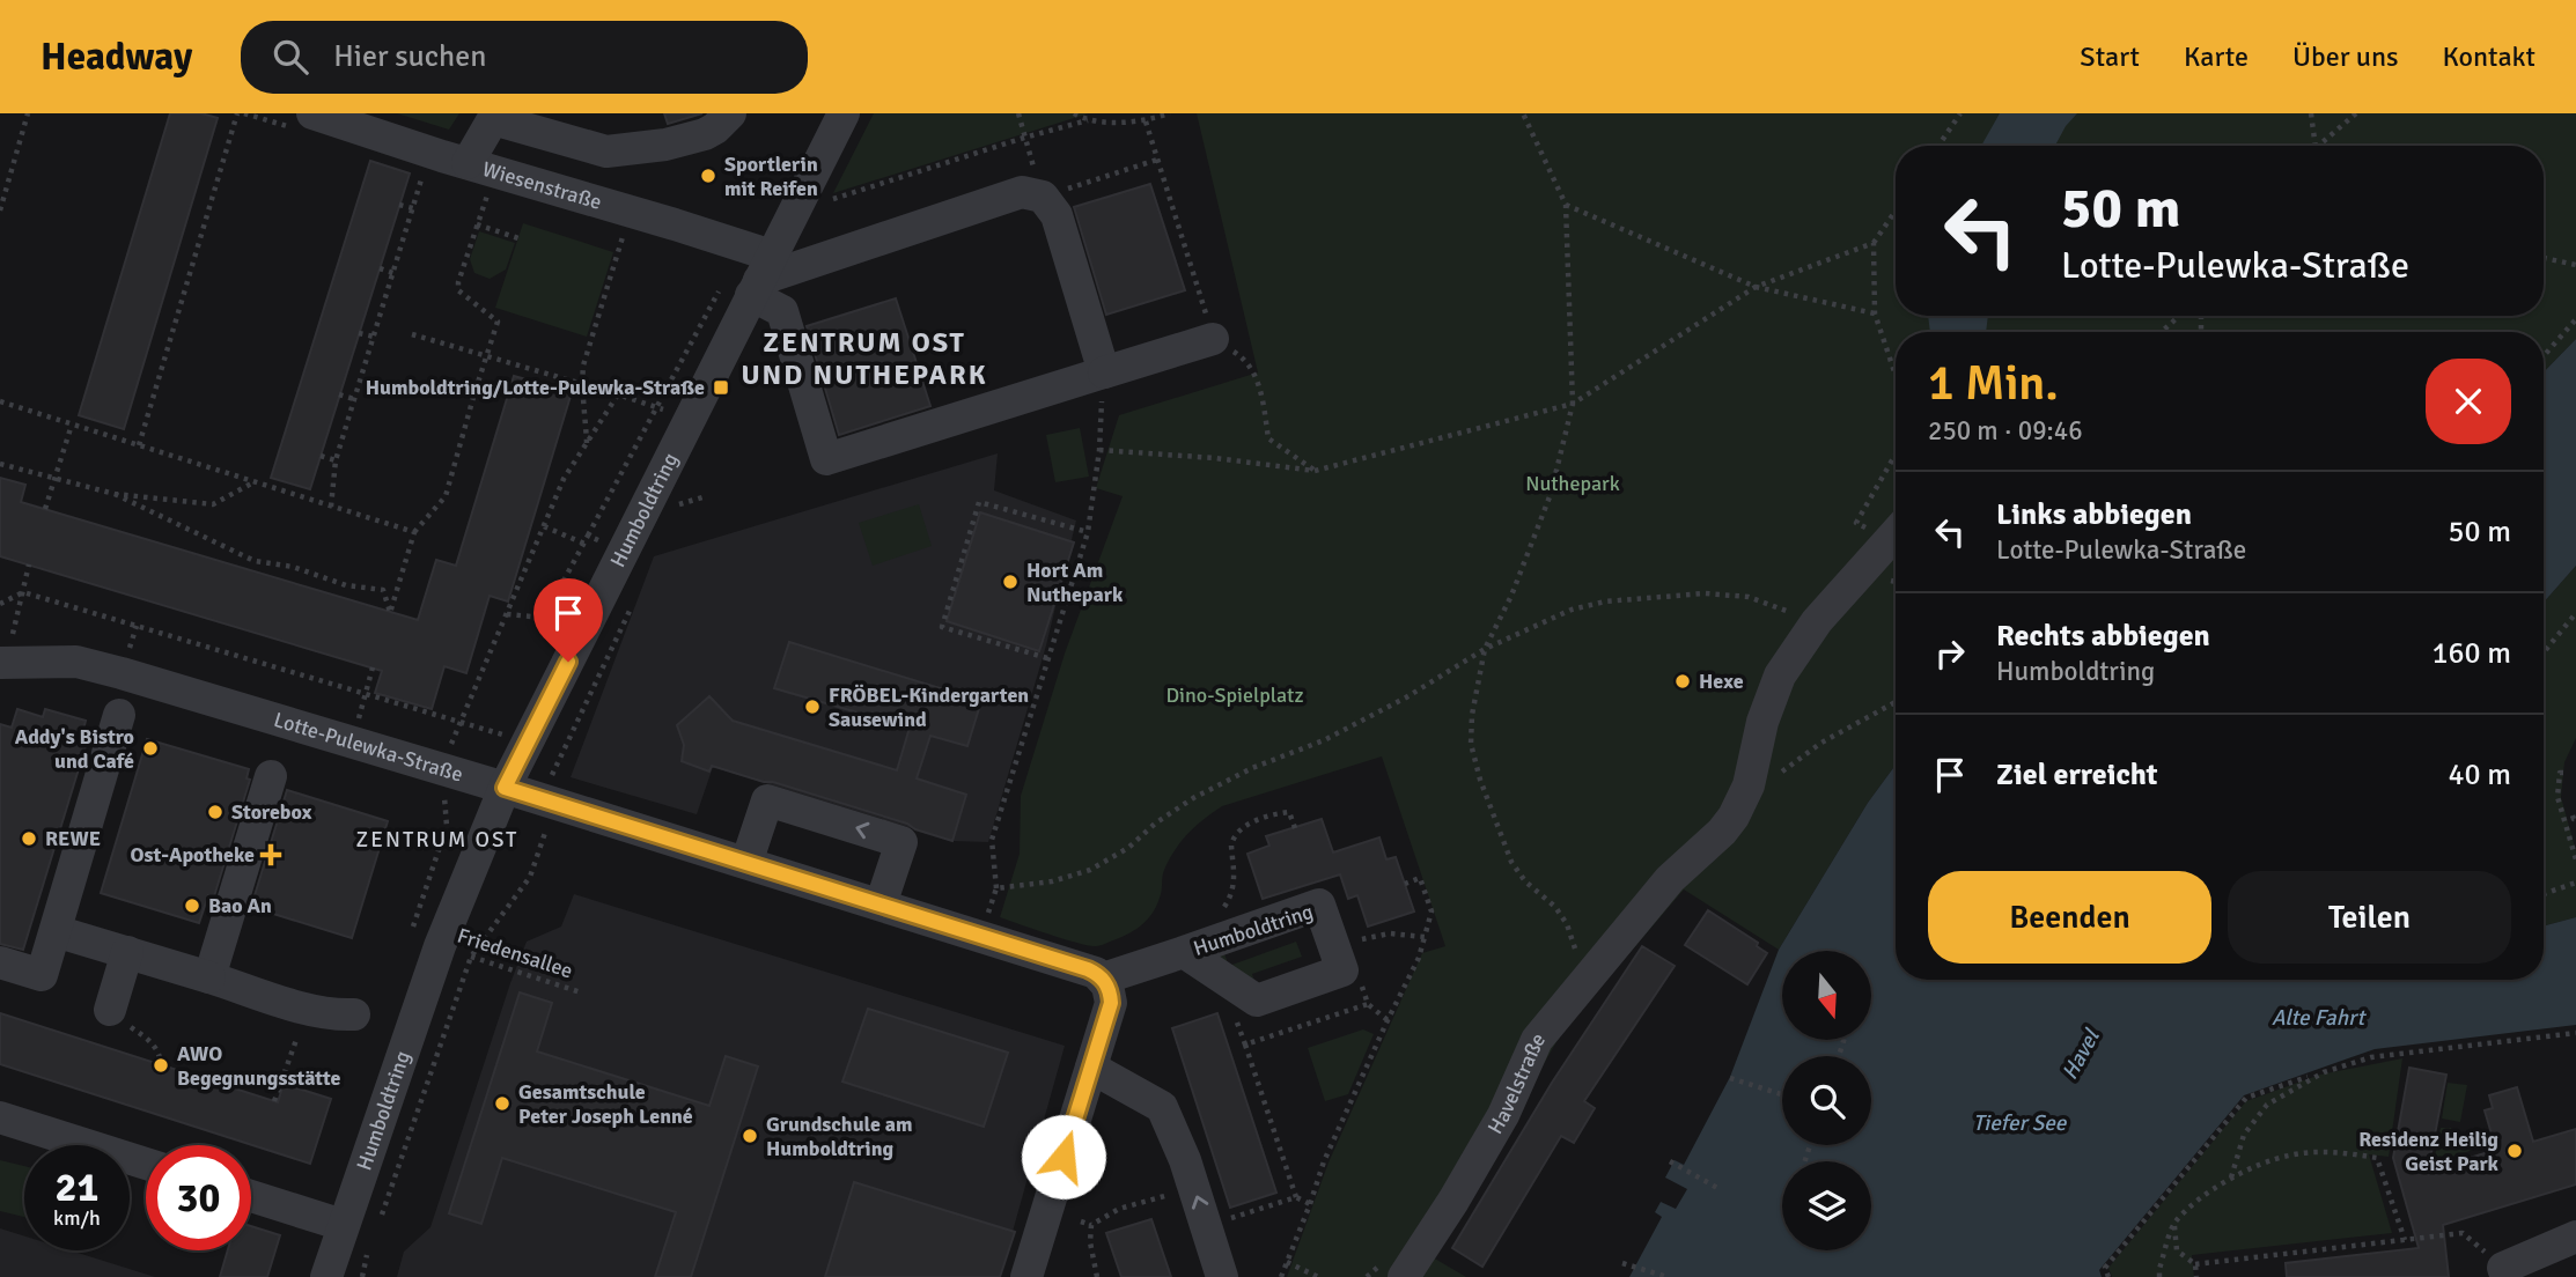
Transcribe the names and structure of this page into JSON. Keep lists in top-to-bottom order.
{
  "streets": {
    "street": [
      "Wiesenstraße",
      "Humboldtring",
      "Lotte-Pulewka-Straße",
      "Havelstraße"
    ],
    "path": ["Friedensallee"]
  },
  "crossings": [
    ["Wiesenstraße", "Humboldtring"],
    ["Humboldtring", "Lotte-Pulewka-Straße"],
    ["Humboldtring", "Friedensallee"]
  ],
  "districts": ["ZENTRUM OST UND NUTHEPARK", "ZENTRUM OST"],
  "water": ["Alte Fahrt", "Havel", "Tiefer See"],
  "parks": ["Nuthepark", "Dino-Spielplatz"],
  "places": {
    "other": [
      "Sportlerin mit Reifen",
      "Hort Am Nuthepark",
      "Hexe",
      "FRÖBEL-Kindergarten Sausewind",
      "Addy's Bistro und Café",
      "Storebox",
      "REWE",
      "Bao An",
      "AWO Begegnungsstätte",
      "Gesamtschule Peter Joseph Lenné",
      "Grundschule am Humboldtring",
      "Residenz Heilig Geist Park"
    ],
    "transit": ["Humboldtring/Lotte-Pulewka-Straße"],
    "health": ["Ost-Apotheke"]
  },
  "north": "bottom",
  "page": {
    "header": "Headway",
    "search": "Hier suchen",
    "nav": [
      "Start",
      "Karte",
      "Über uns",
      "Kontakt"
    ],
    "turn": ["50 m", "Lotte-Pulewka-Straße"],
    "heading": ["1 Min.", "250 m · 09:46"],
    "list": [
      {
        "name": "Links abbiegen",
        "note": "Lotte-Pulewka-Straße",
        "value": "50 m"
      },
      {
        "name": "Rechts abbiegen",
        "note": "Humboldtring",
        "value": "160 m"
      },
      {
        "name": "Ziel erreicht",
        "value": "40 m"
      }
    ],
    "buttons": ["Beenden", "Teilen"],
    "speed": "21 km/h",
    "limit": "30"
  }
}
